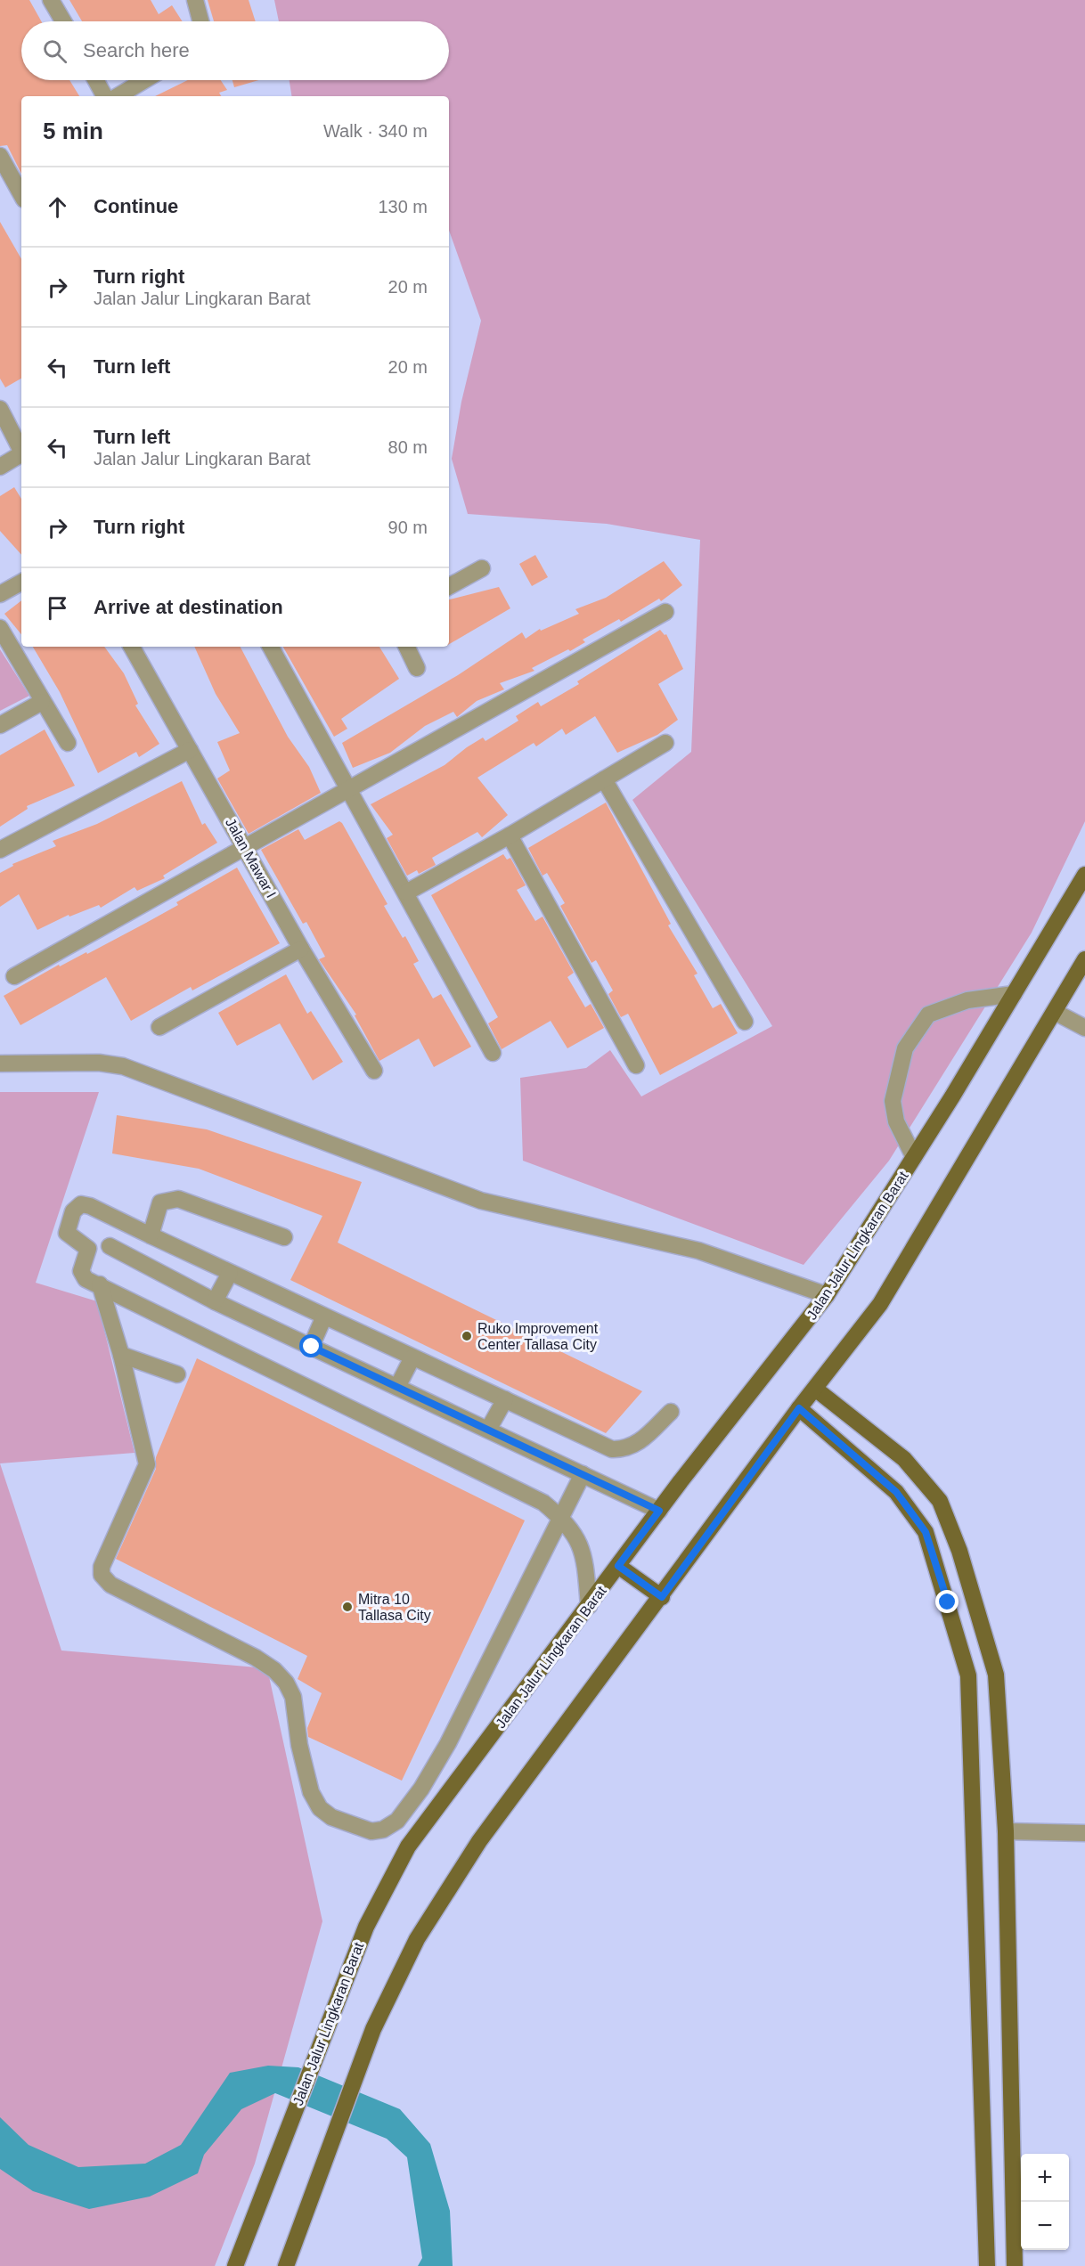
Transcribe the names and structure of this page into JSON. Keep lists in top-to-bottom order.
{
  "streets": {
    "main road": ["Jalan Jalur Lingkaran Barat"],
    "street": ["Jalan Mawar I"]
  },
  "places": ["Ruko Improvement Center Tallasa City", "Mitra 10 Tallasa City"],
  "page": {
    "search": "Search here",
    "heading": ["5 min", "Walk · 340 m"],
    "list": [
      ["Continue", "130 m"],
      ["Turn right", "Jalan Jalur Lingkaran Barat", "20 m"],
      ["Turn left", "20 m"],
      ["Turn left", "Jalan Jalur Lingkaran Barat", "80 m"],
      ["Turn right", "90 m"],
      "Arrive at destination"
    ],
    "map_buttons": ["+", "−"]
  }
}
